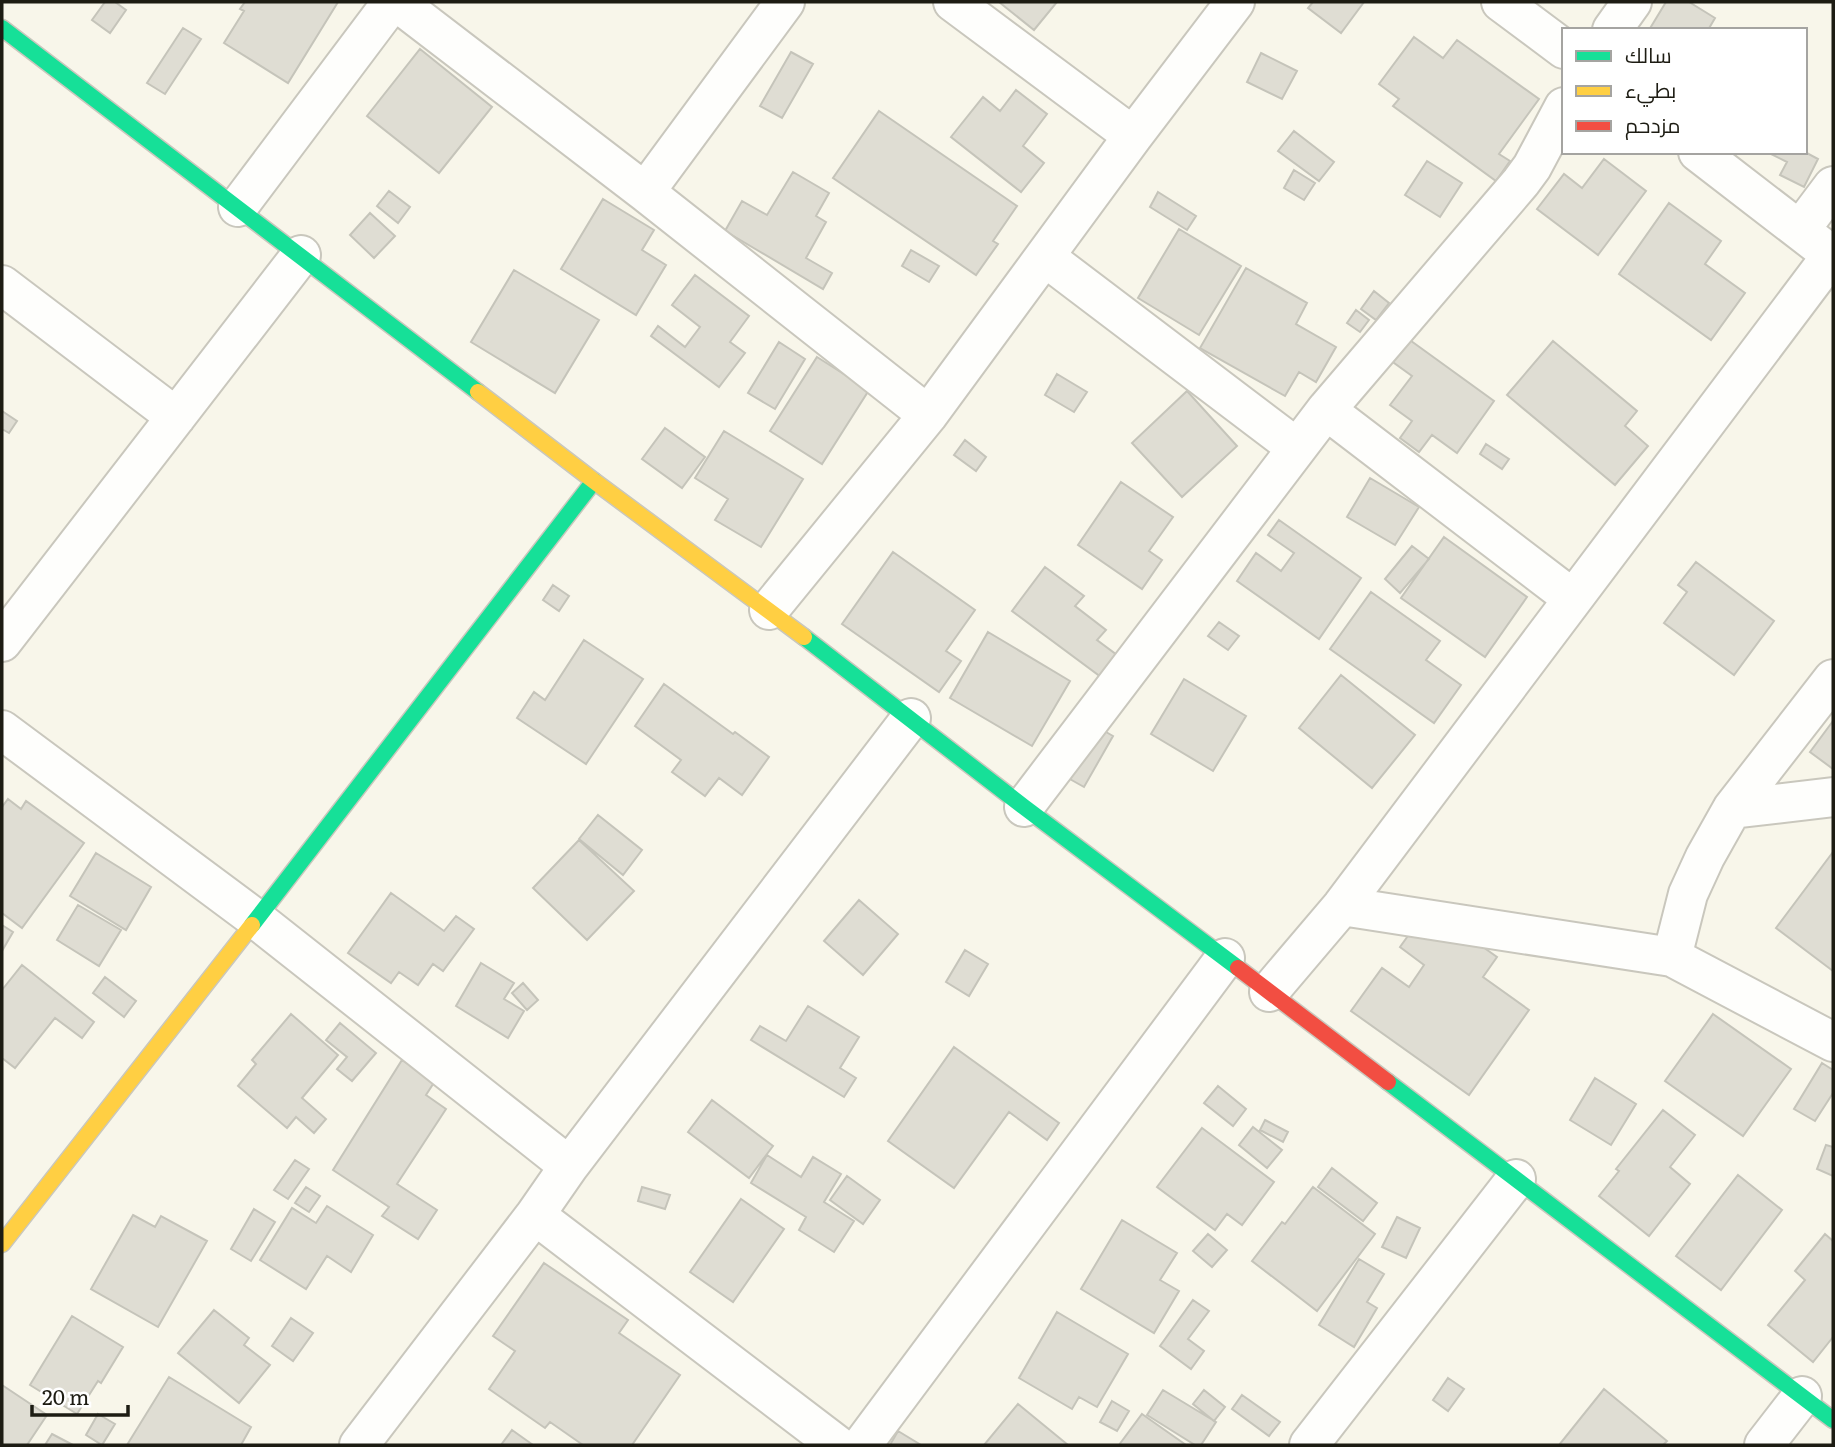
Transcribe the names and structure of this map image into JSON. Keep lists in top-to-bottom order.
{
  "legend": ["سالك", "بطيء", "مزدحم"],
  "scale_bar": "20 m"
}
